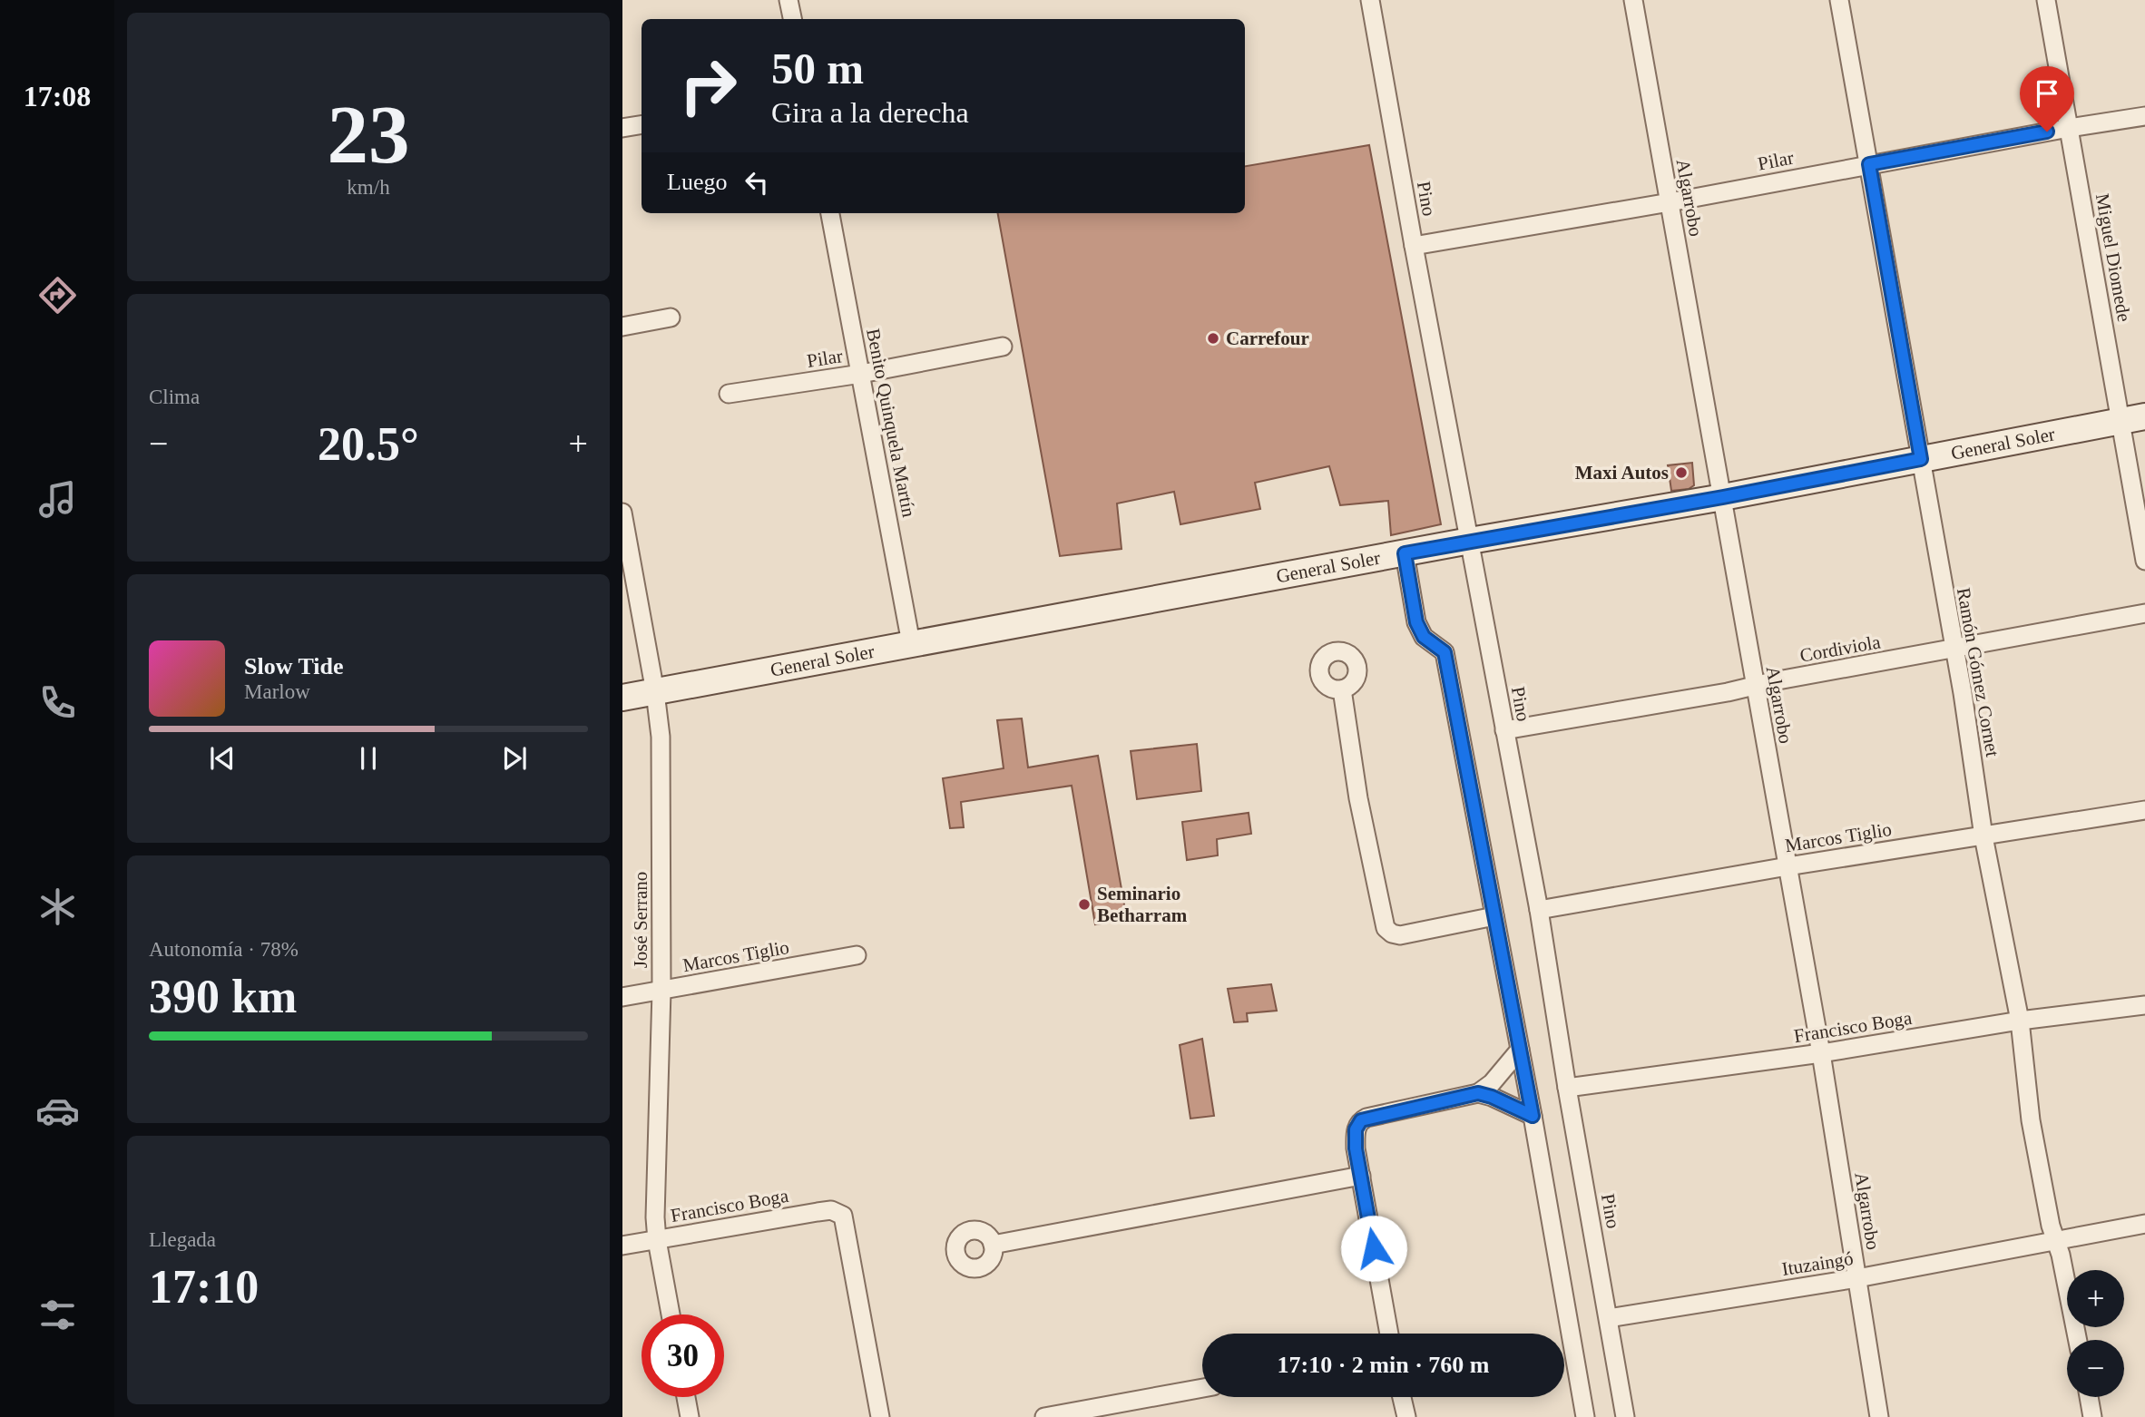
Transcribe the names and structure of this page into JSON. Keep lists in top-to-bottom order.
{
  "streets": {
    "street": [
      "Pilar",
      "Algarrobo",
      "Pino",
      "Miguel Diomede",
      "Benito Quinquela Martín",
      "General Soler",
      "Cordiviola",
      "Ramón Gómez Cornet",
      "Marcos Tiglio",
      "José Serrano",
      "Francisco Boga",
      "Ituzaingó"
    ]
  },
  "crossings": [
    ["Pilar", "Algarrobo"],
    ["Pilar", "Pino"],
    ["Pilar", "Miguel Diomede"],
    ["Pilar", "Benito Quinquela Martín"],
    ["Pilar", "Ramón Gómez Cornet"],
    ["Algarrobo", "General Soler"],
    ["Algarrobo", "Cordiviola"],
    ["Algarrobo", "Marcos Tiglio"],
    ["Algarrobo", "Francisco Boga"],
    ["Algarrobo", "Ituzaingó"],
    ["Pino", "General Soler"],
    ["Pino", "Cordiviola"],
    ["Pino", "Marcos Tiglio"],
    ["Pino", "Francisco Boga"],
    ["Pino", "Ituzaingó"],
    ["Miguel Diomede", "General Soler"],
    ["Benito Quinquela Martín", "General Soler"],
    ["General Soler", "Ramón Gómez Cornet"],
    ["General Soler", "José Serrano"],
    ["Cordiviola", "Ramón Gómez Cornet"],
    ["Ramón Gómez Cornet", "Marcos Tiglio"],
    ["Ramón Gómez Cornet", "Francisco Boga"],
    ["Ramón Gómez Cornet", "Ituzaingó"],
    ["Marcos Tiglio", "José Serrano"],
    ["José Serrano", "Francisco Boga"]
  ],
  "places": ["Carrefour", "Maxi Autos", "Seminario Betharram"],
  "page": {
    "tabs": "17:08",
    "tile": [
      ["23", "km/h"],
      "Clima",
      ["Autonomía · 78%", "390 km"],
      ["Llegada", "17:10"]
    ],
    "turn": ["50 m", "Gira a la derecha"],
    "then": "Luego",
    "heat": ["−", "20.5°", "+"],
    "song": ["Slow Tide", "Marlow"],
    "map_buttons": ["+", "−"],
    "limit": "30",
    "trip": "17:10 · 2 min · 760 m"
  }
}
